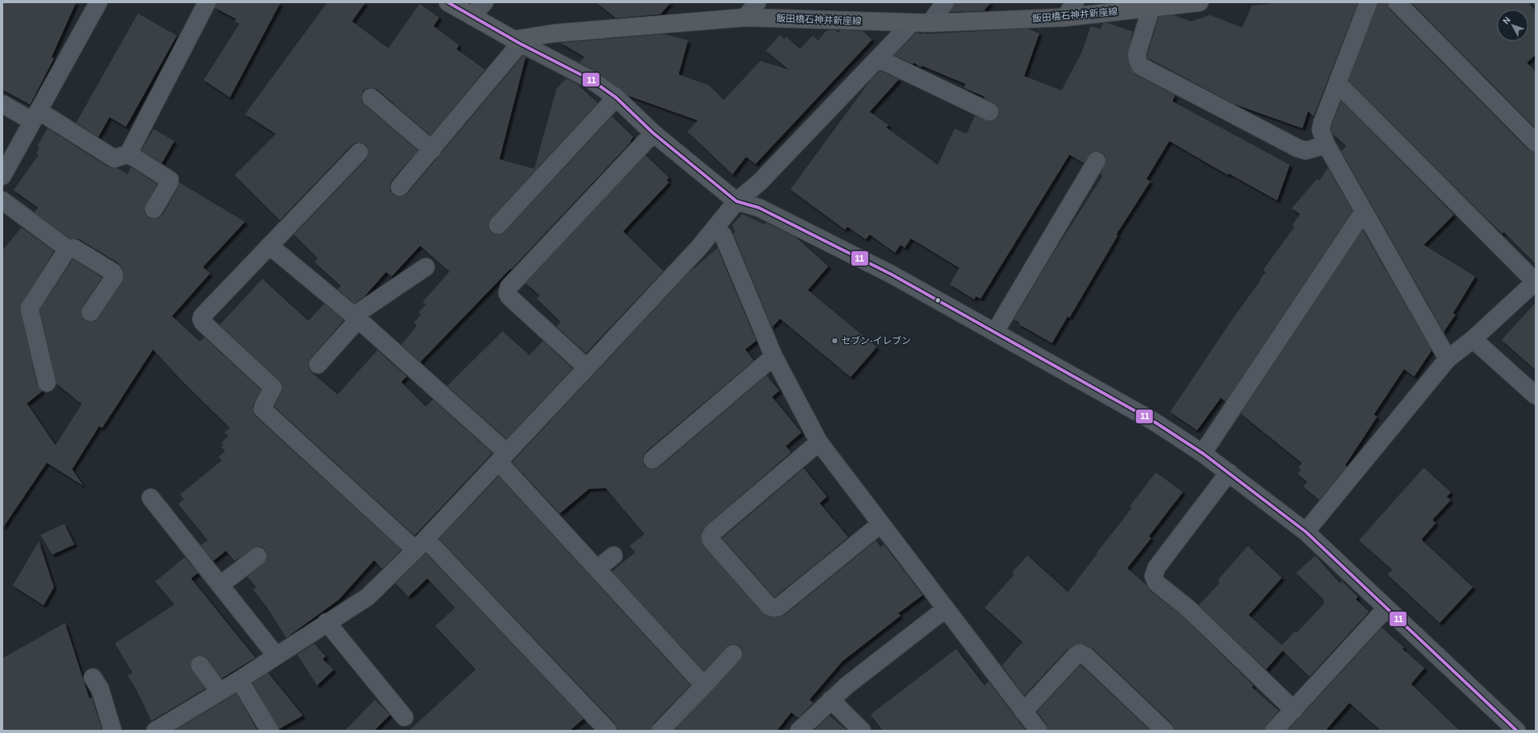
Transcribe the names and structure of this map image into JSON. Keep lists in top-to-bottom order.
{
  "streets": {
    "main road": ["飯田橋石神井新座線"]
  },
  "places": ["セブン-イレブン"],
  "lines": ["transit line 11"],
  "north": "top left"
}
